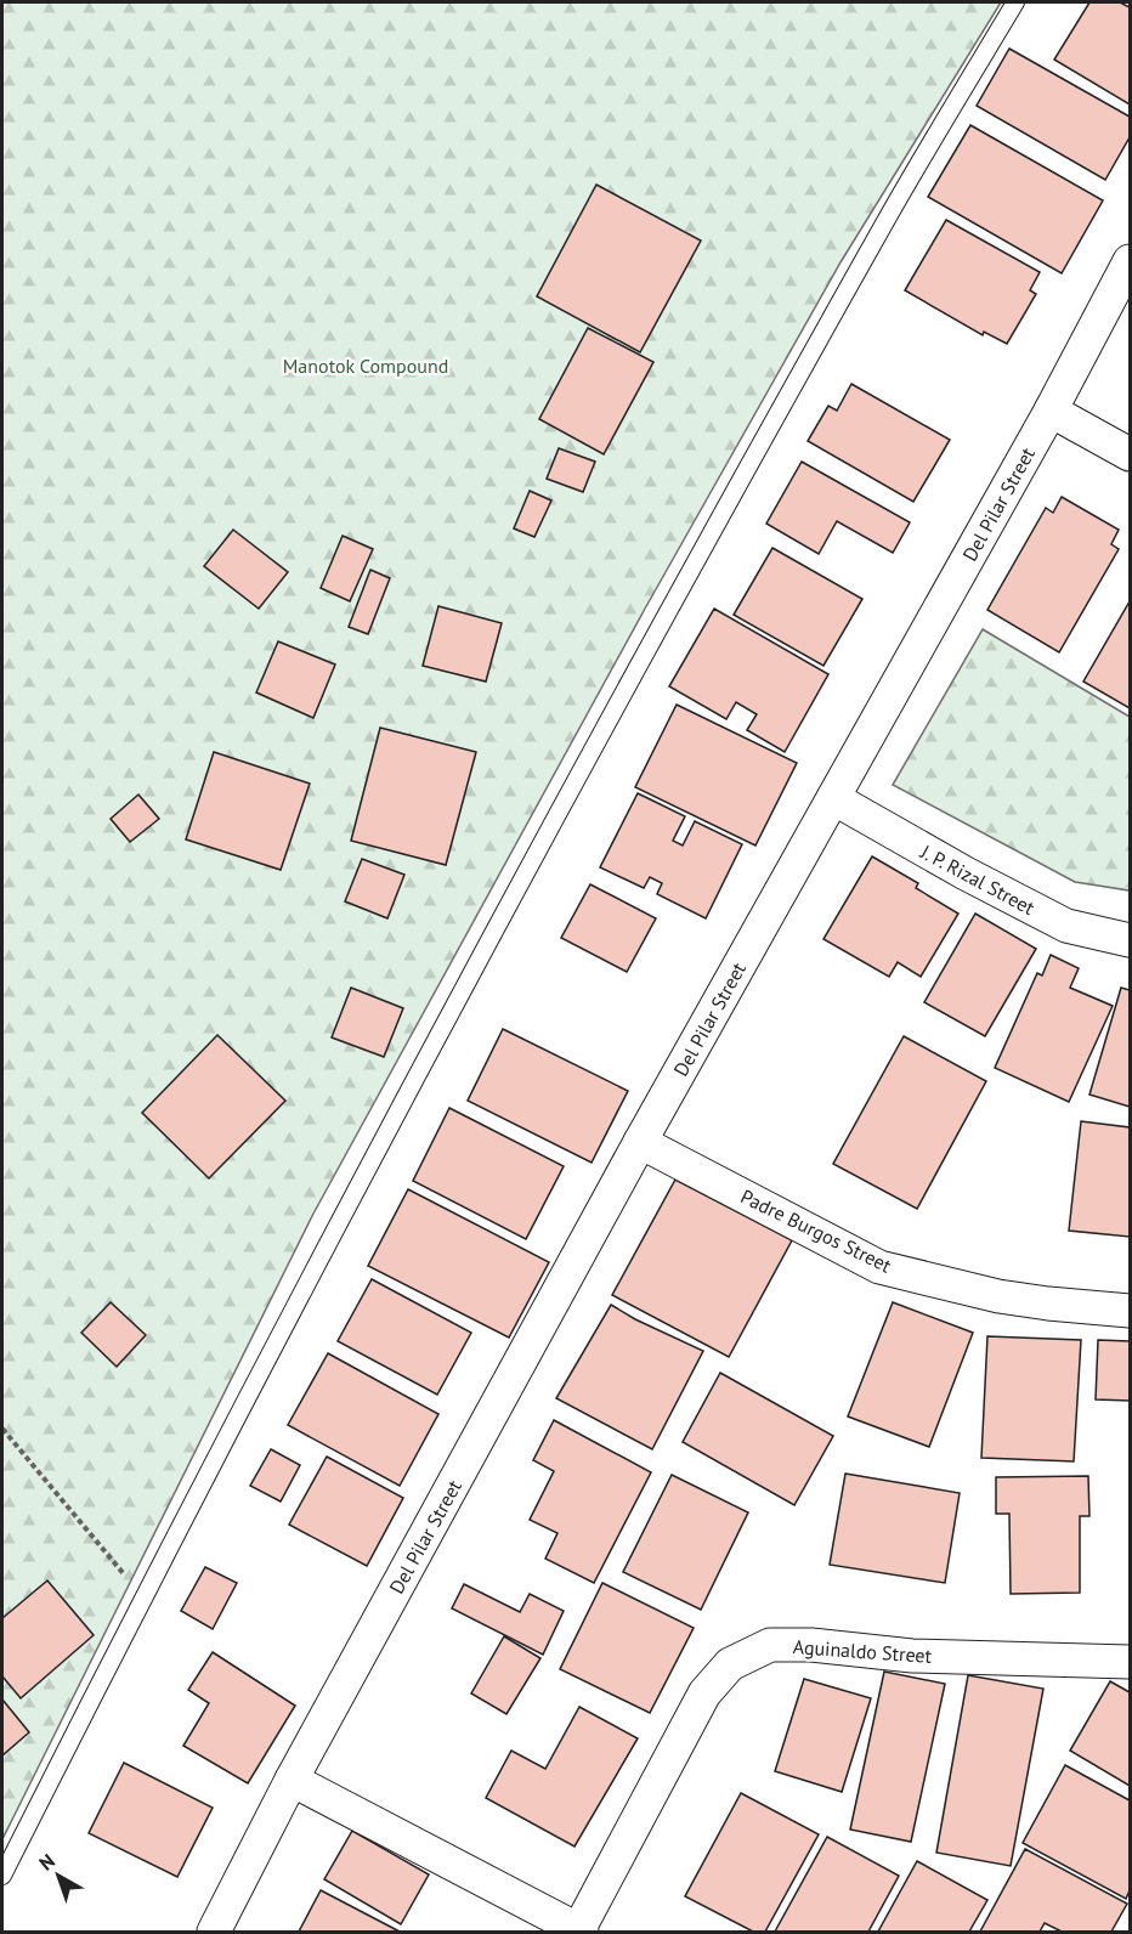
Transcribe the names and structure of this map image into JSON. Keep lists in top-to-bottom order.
{
  "streets": {
    "street": [
      "Del Pilar Street",
      "J. P. Rizal Street",
      "Padre Burgos Street",
      "Aguinaldo Street"
    ]
  },
  "crossings": [
    ["Del Pilar Street", "J. P. Rizal Street"],
    ["Del Pilar Street", "Padre Burgos Street"]
  ],
  "parks": ["Manotok Compound"],
  "north": "top left"
}
